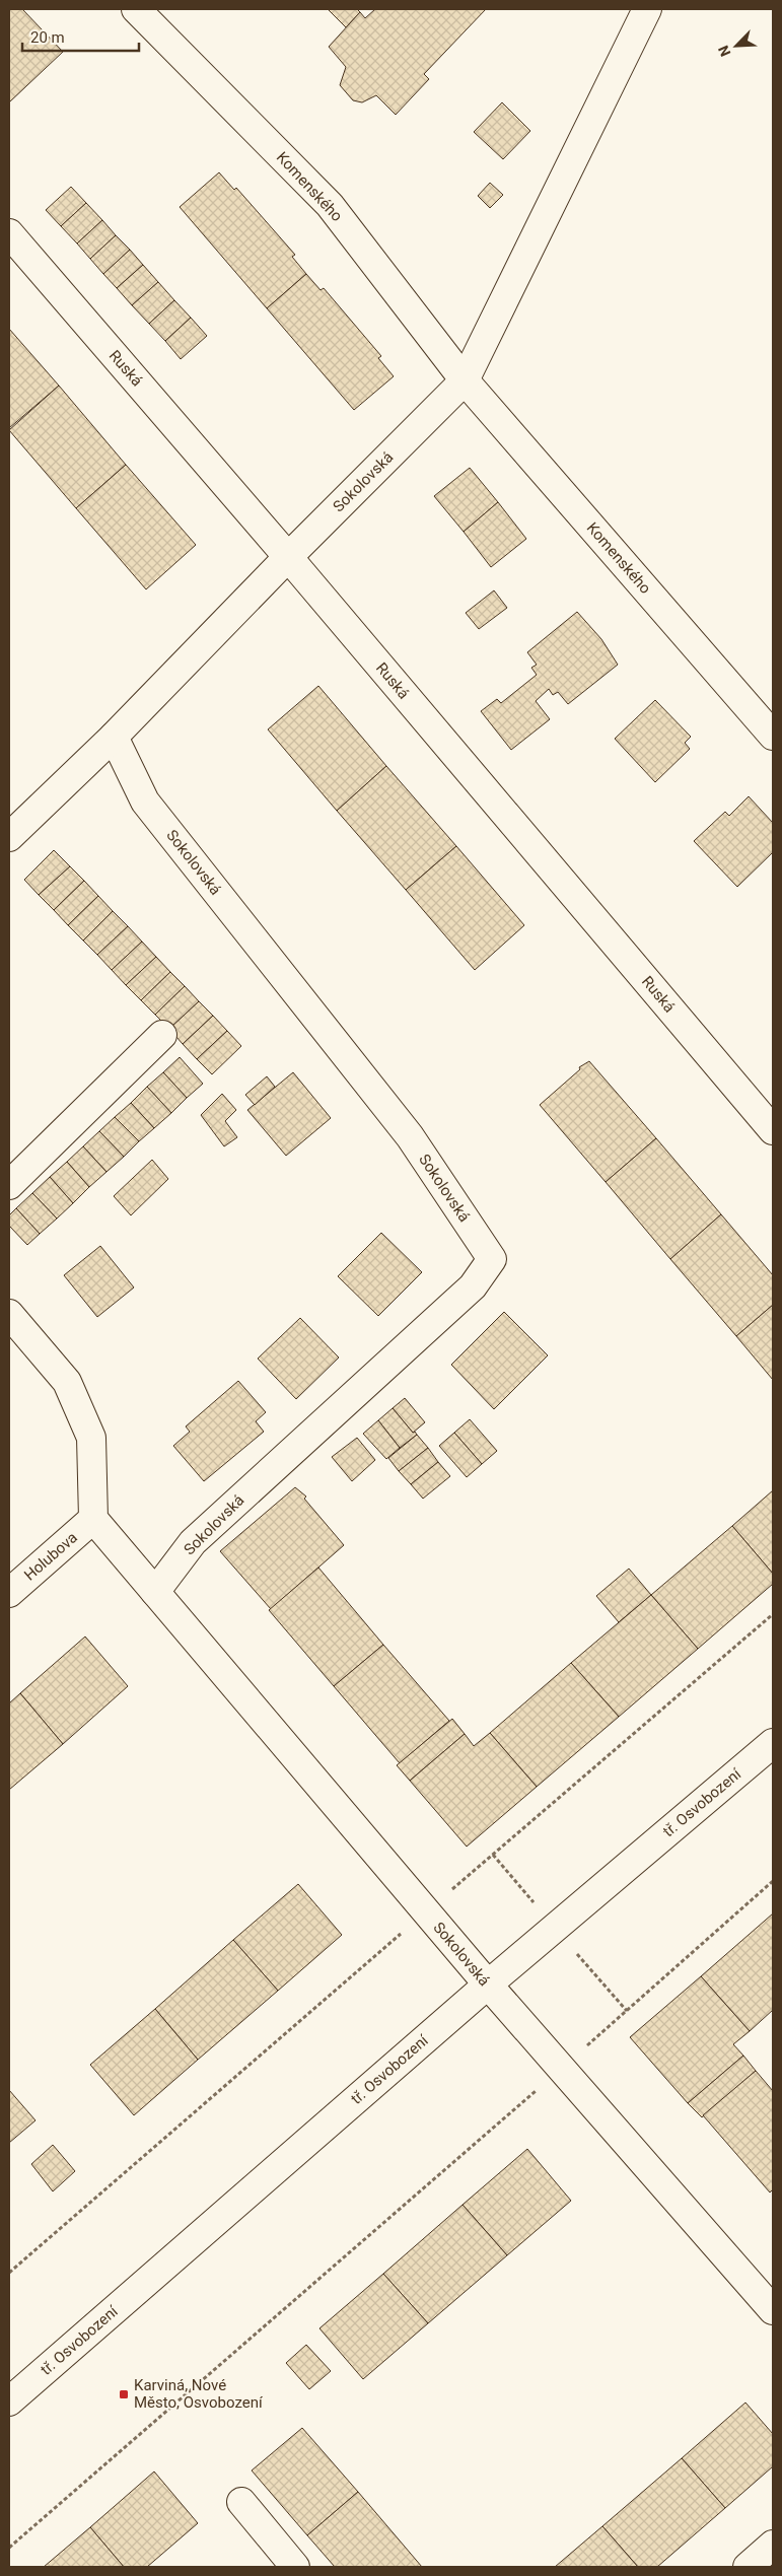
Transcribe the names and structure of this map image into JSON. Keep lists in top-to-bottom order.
{
  "streets": {
    "street": [
      "Komenského",
      "Ruská",
      "Sokolovská",
      "Holubova",
      "tř. Osvobození"
    ]
  },
  "crossings": [
    ["Komenského", "Sokolovská"],
    ["Ruská", "Sokolovská"],
    ["Sokolovská", "Holubova"],
    ["Sokolovská", "tř. Osvobození"]
  ],
  "places": {
    "transit": ["Karviná, Nové Město, Osvobození"]
  },
  "scale_bar": "20 m",
  "north": "bottom left"
}
